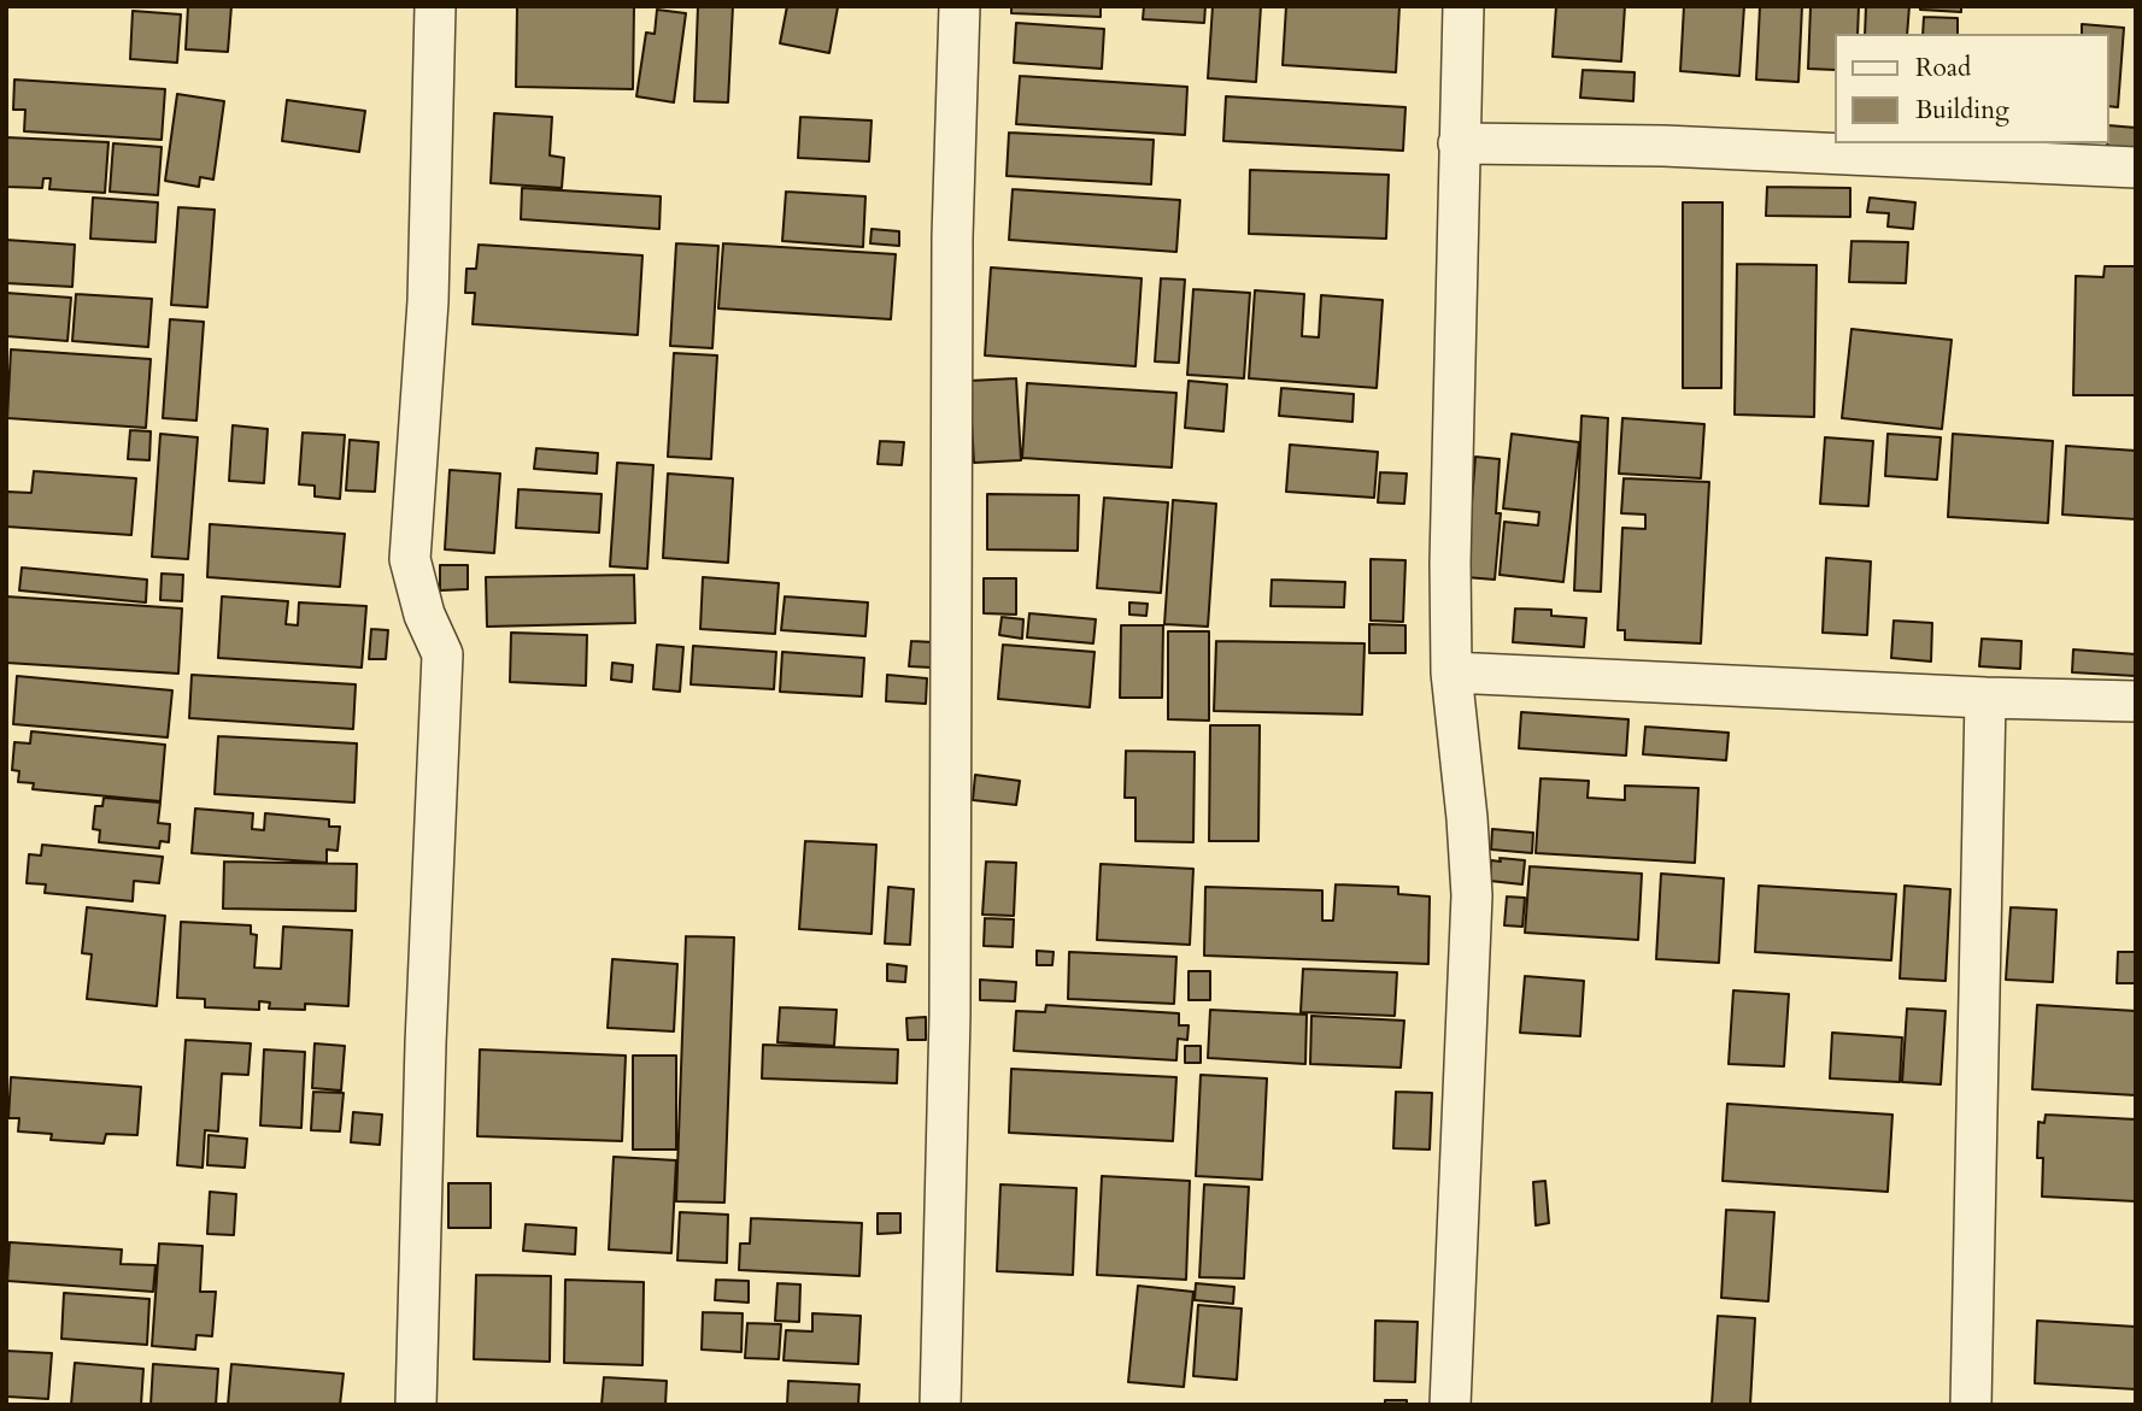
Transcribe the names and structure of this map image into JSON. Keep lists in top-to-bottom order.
{
  "legend": ["Road", "Building"]
}
